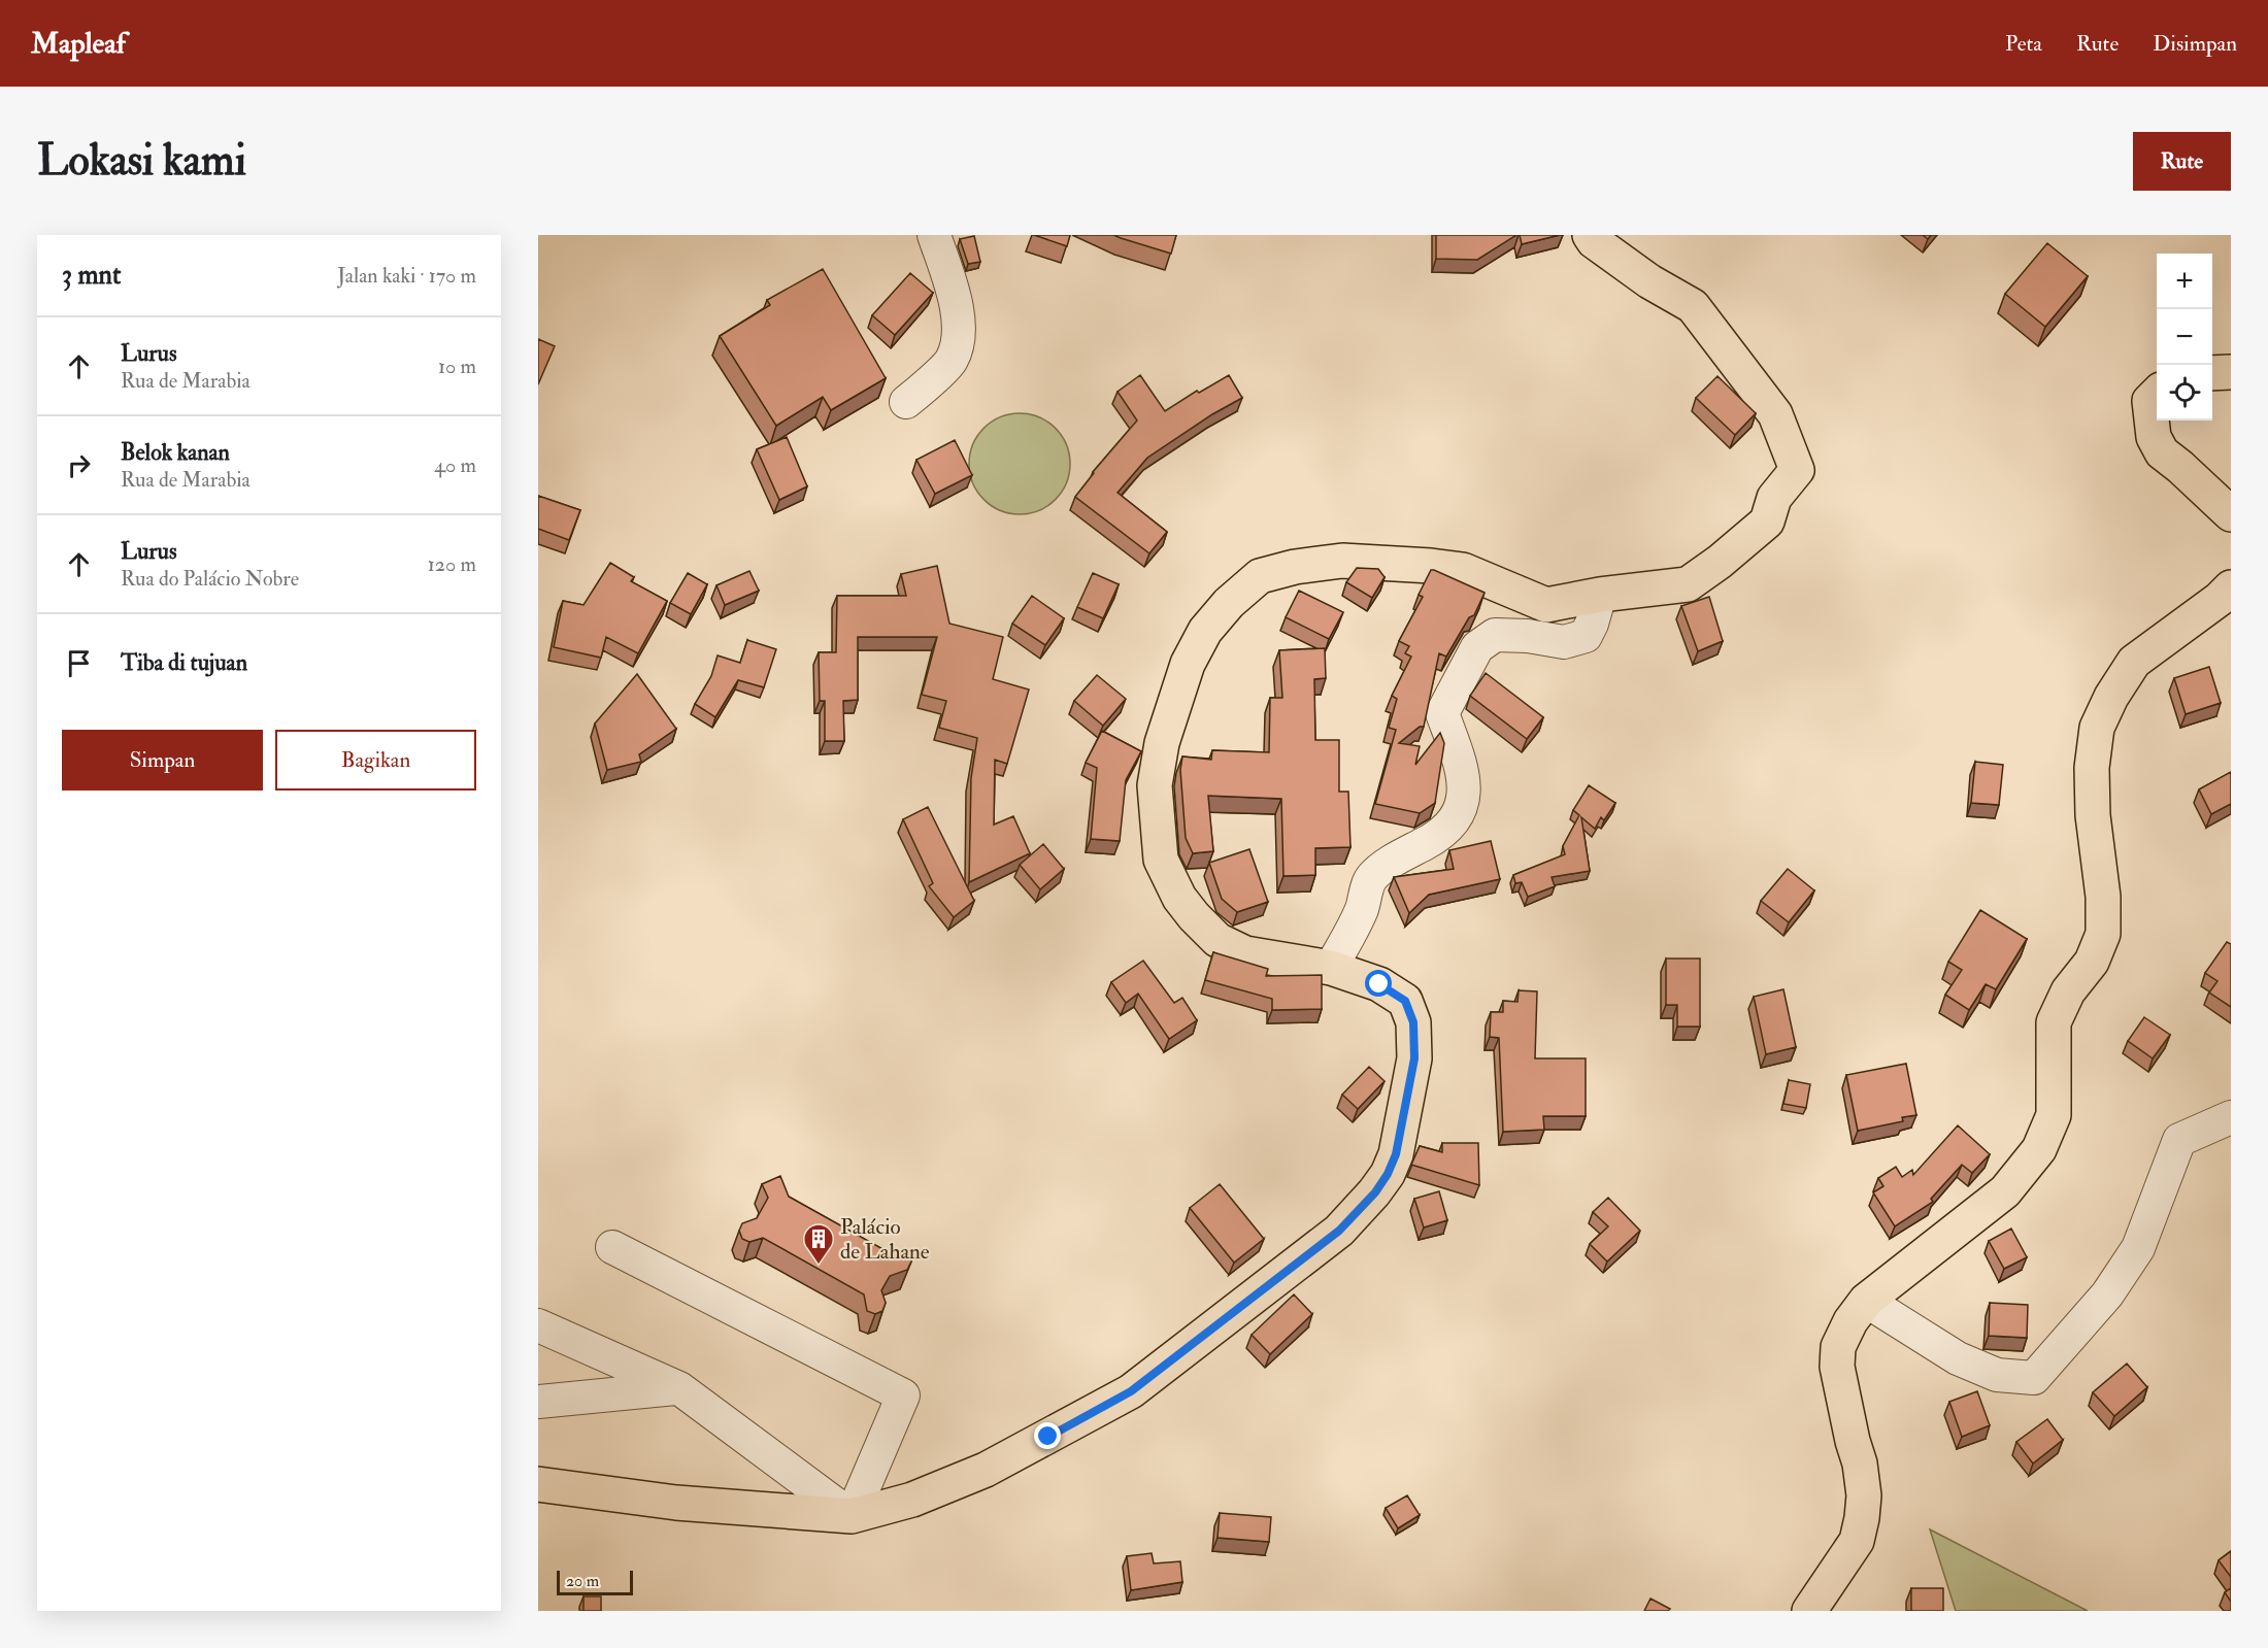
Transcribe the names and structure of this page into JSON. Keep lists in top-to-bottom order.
{
  "places": {
    "building": ["Palácio de Lahane"]
  },
  "scale_bar": "20 m",
  "page": {
    "header": "Mapleaf",
    "nav": ["Peta", "Rute", "Disimpan"],
    "buttons": [
      "Rute",
      ["Simpan", "Bagikan"]
    ],
    "title": "Lokasi kami",
    "heading": ["3 mnt", "Jalan kaki · 170 m"],
    "map_buttons": ["+", "−"],
    "list": [
      ["Lurus", "Rua de Marabia", "10 m"],
      ["Belok kanan", "Rua de Marabia", "40 m"],
      ["Lurus", "Rua do Palácio Nobre", "120 m"],
      "Tiba di tujuan"
    ],
    "scale": "20 m"
  }
}
